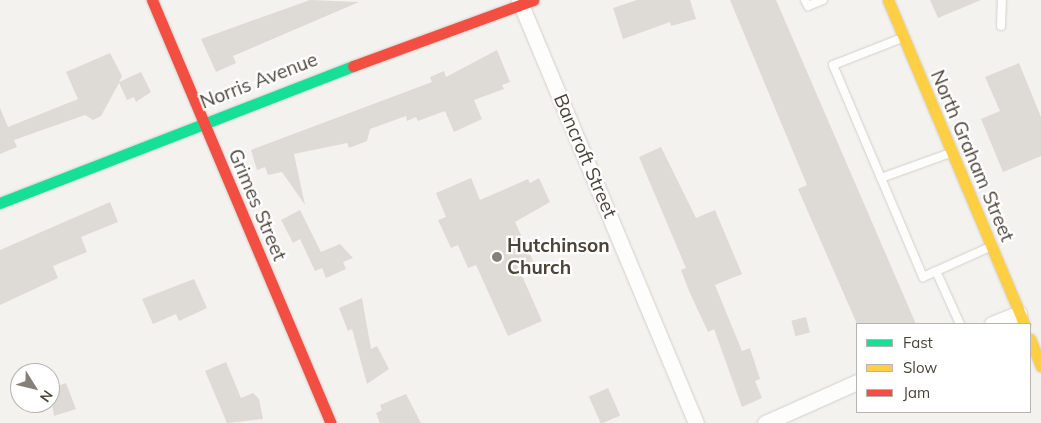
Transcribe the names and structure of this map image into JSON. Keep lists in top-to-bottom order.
{
  "streets": {
    "street": [
      "Norris Avenue",
      "Bancroft Street",
      "North Graham Street",
      "Grimes Street"
    ]
  },
  "crossings": [
    ["Norris Avenue", "Bancroft Street"],
    ["Norris Avenue", "Grimes Street"]
  ],
  "places": ["Hutchinson Church"],
  "legend": ["Fast", "Slow", "Jam"],
  "north": "bottom right"
}
